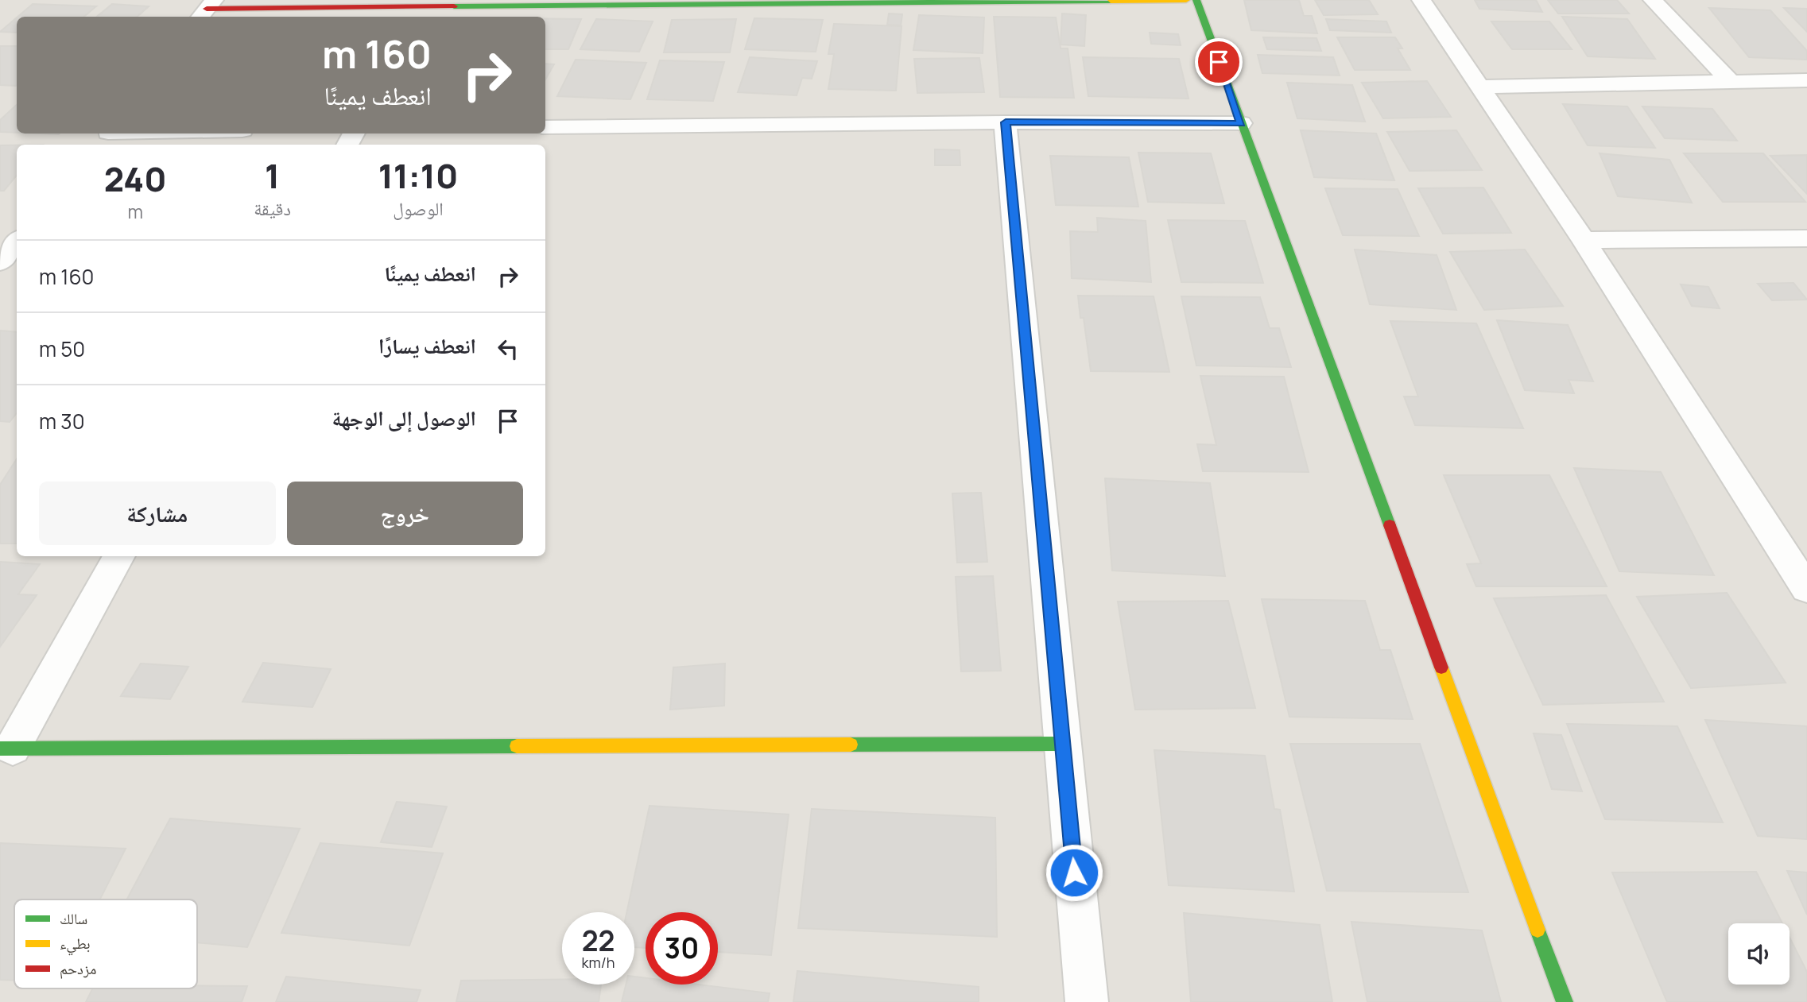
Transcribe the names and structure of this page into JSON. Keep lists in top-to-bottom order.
{
  "legend": ["سالك", "بطيء", "مزدحم"],
  "page": {
    "turn": ["160 m", "انعطف يمينًا"],
    "eta": [
      "11:10",
      "الوصول",
      "1",
      "دقيقة",
      "240",
      "m"
    ],
    "list": [
      {
        "name": "انعطف يمينًا",
        "value": "160 m"
      },
      {
        "name": "انعطف يسارًا",
        "value": "50 m"
      },
      {
        "name": "الوصول إلى الوجهة",
        "value": "30 m"
      }
    ],
    "buttons": ["خروج", "مشاركة"],
    "speed": "22 km/h",
    "limit": "30"
  }
}
